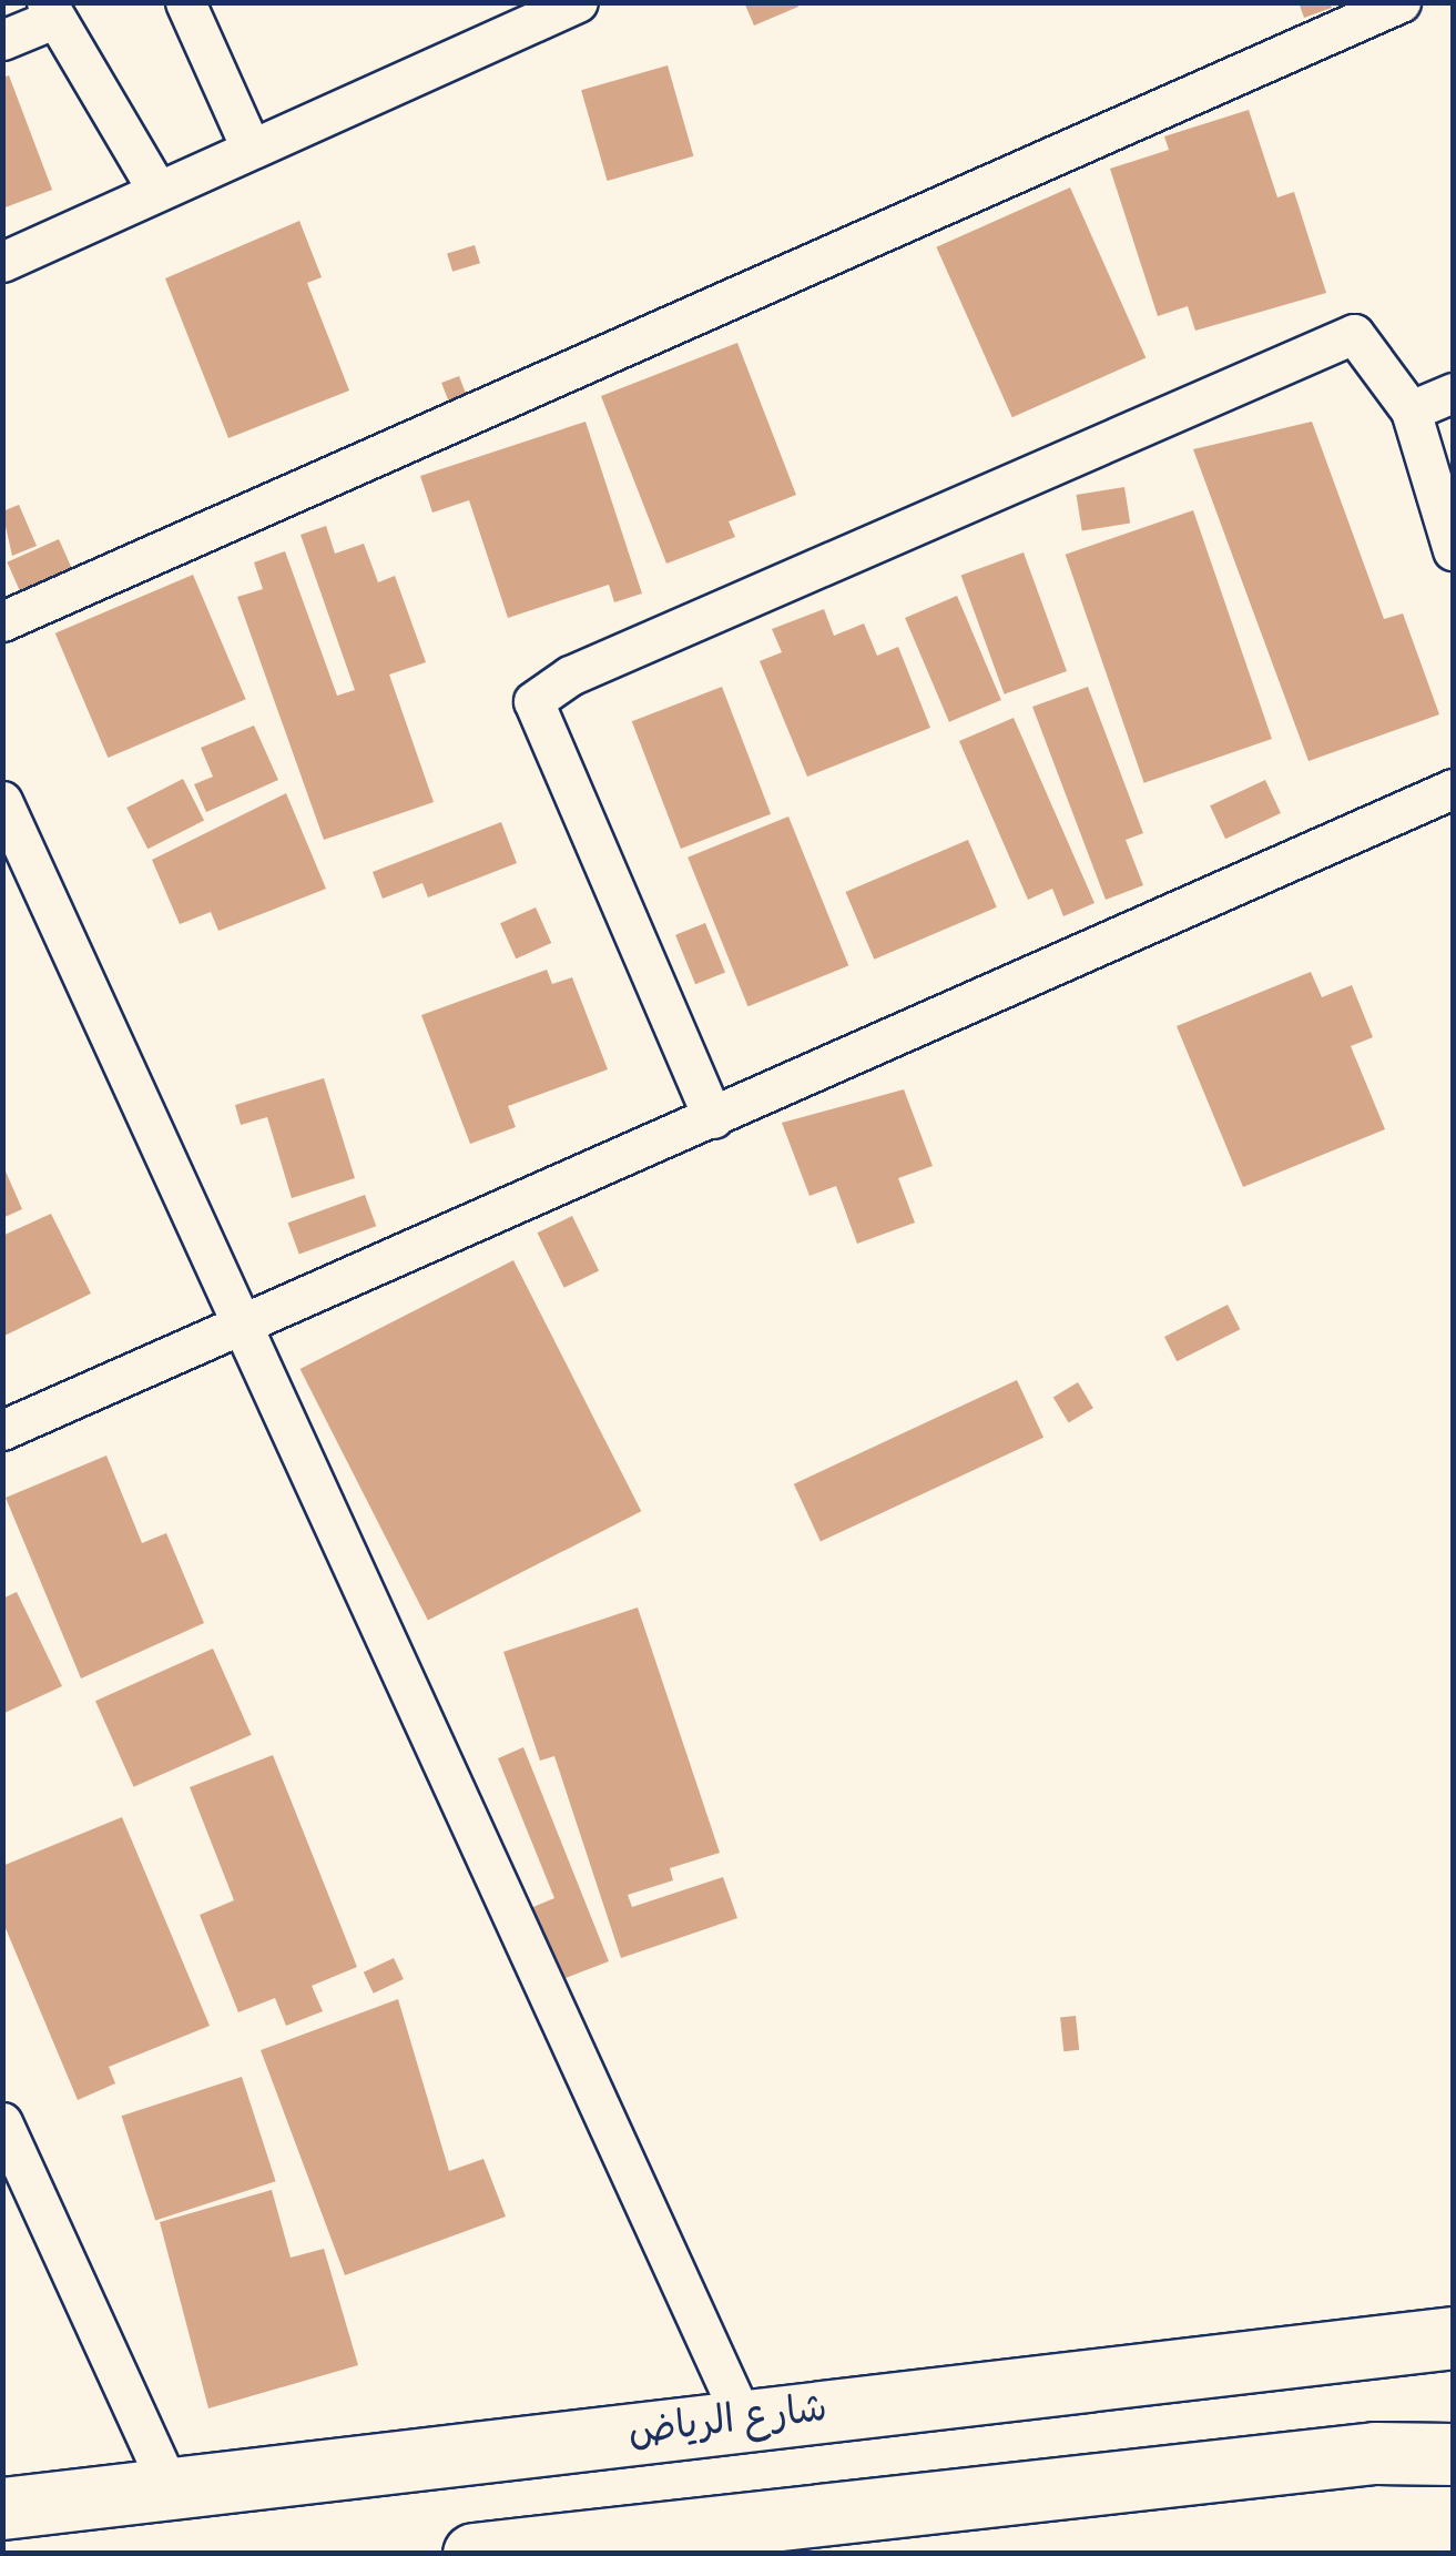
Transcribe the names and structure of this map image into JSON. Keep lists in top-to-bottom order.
{
  "streets": {
    "main road": ["شارع الرياض"]
  }
}
